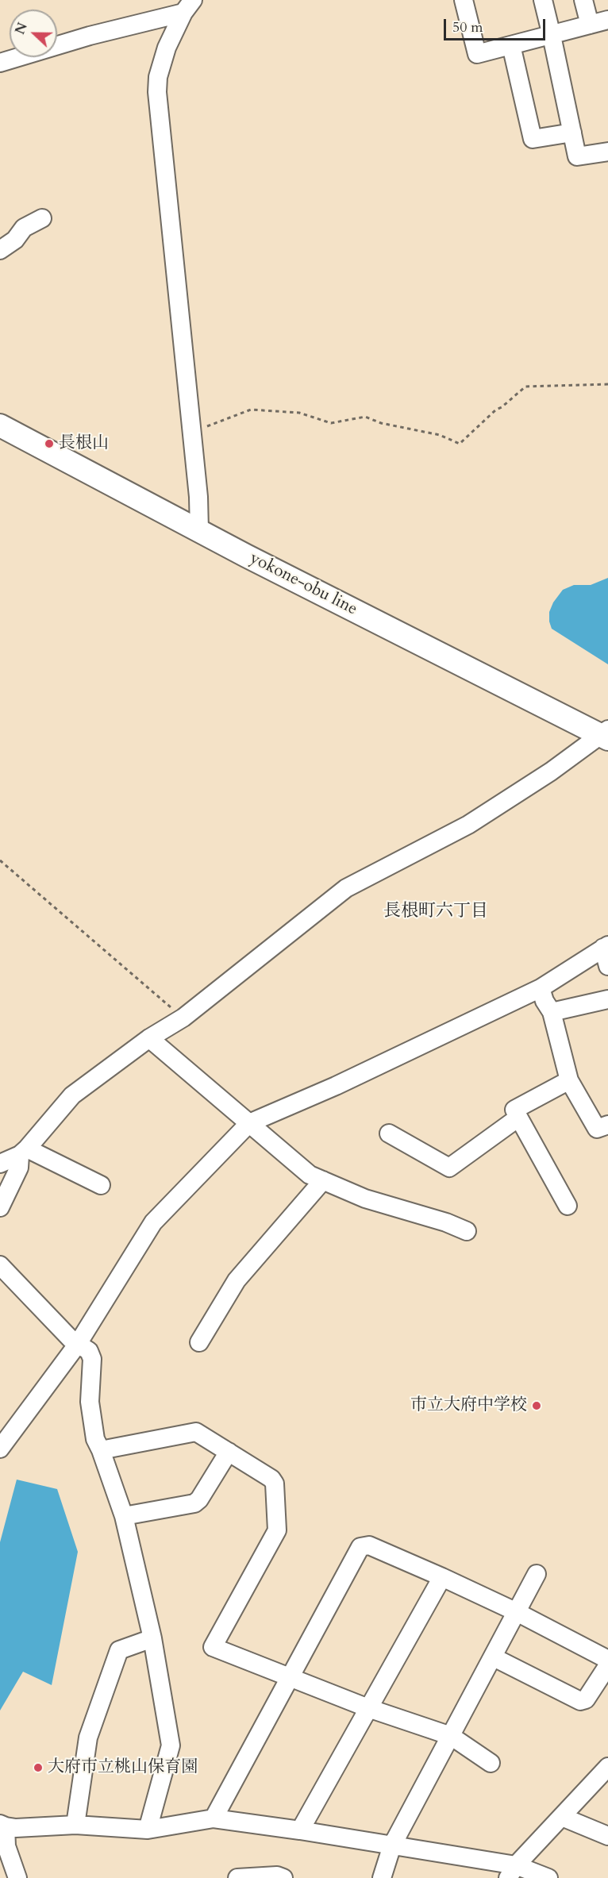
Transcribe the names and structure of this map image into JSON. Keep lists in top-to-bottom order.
{
  "streets": {
    "main road": ["yokone-obu line"]
  },
  "districts": ["長根町六丁目"],
  "places": ["長根山", "市立大府中学校", "大府市立桃山保育園"],
  "scale_bar": "50 m",
  "north": "left"
}
